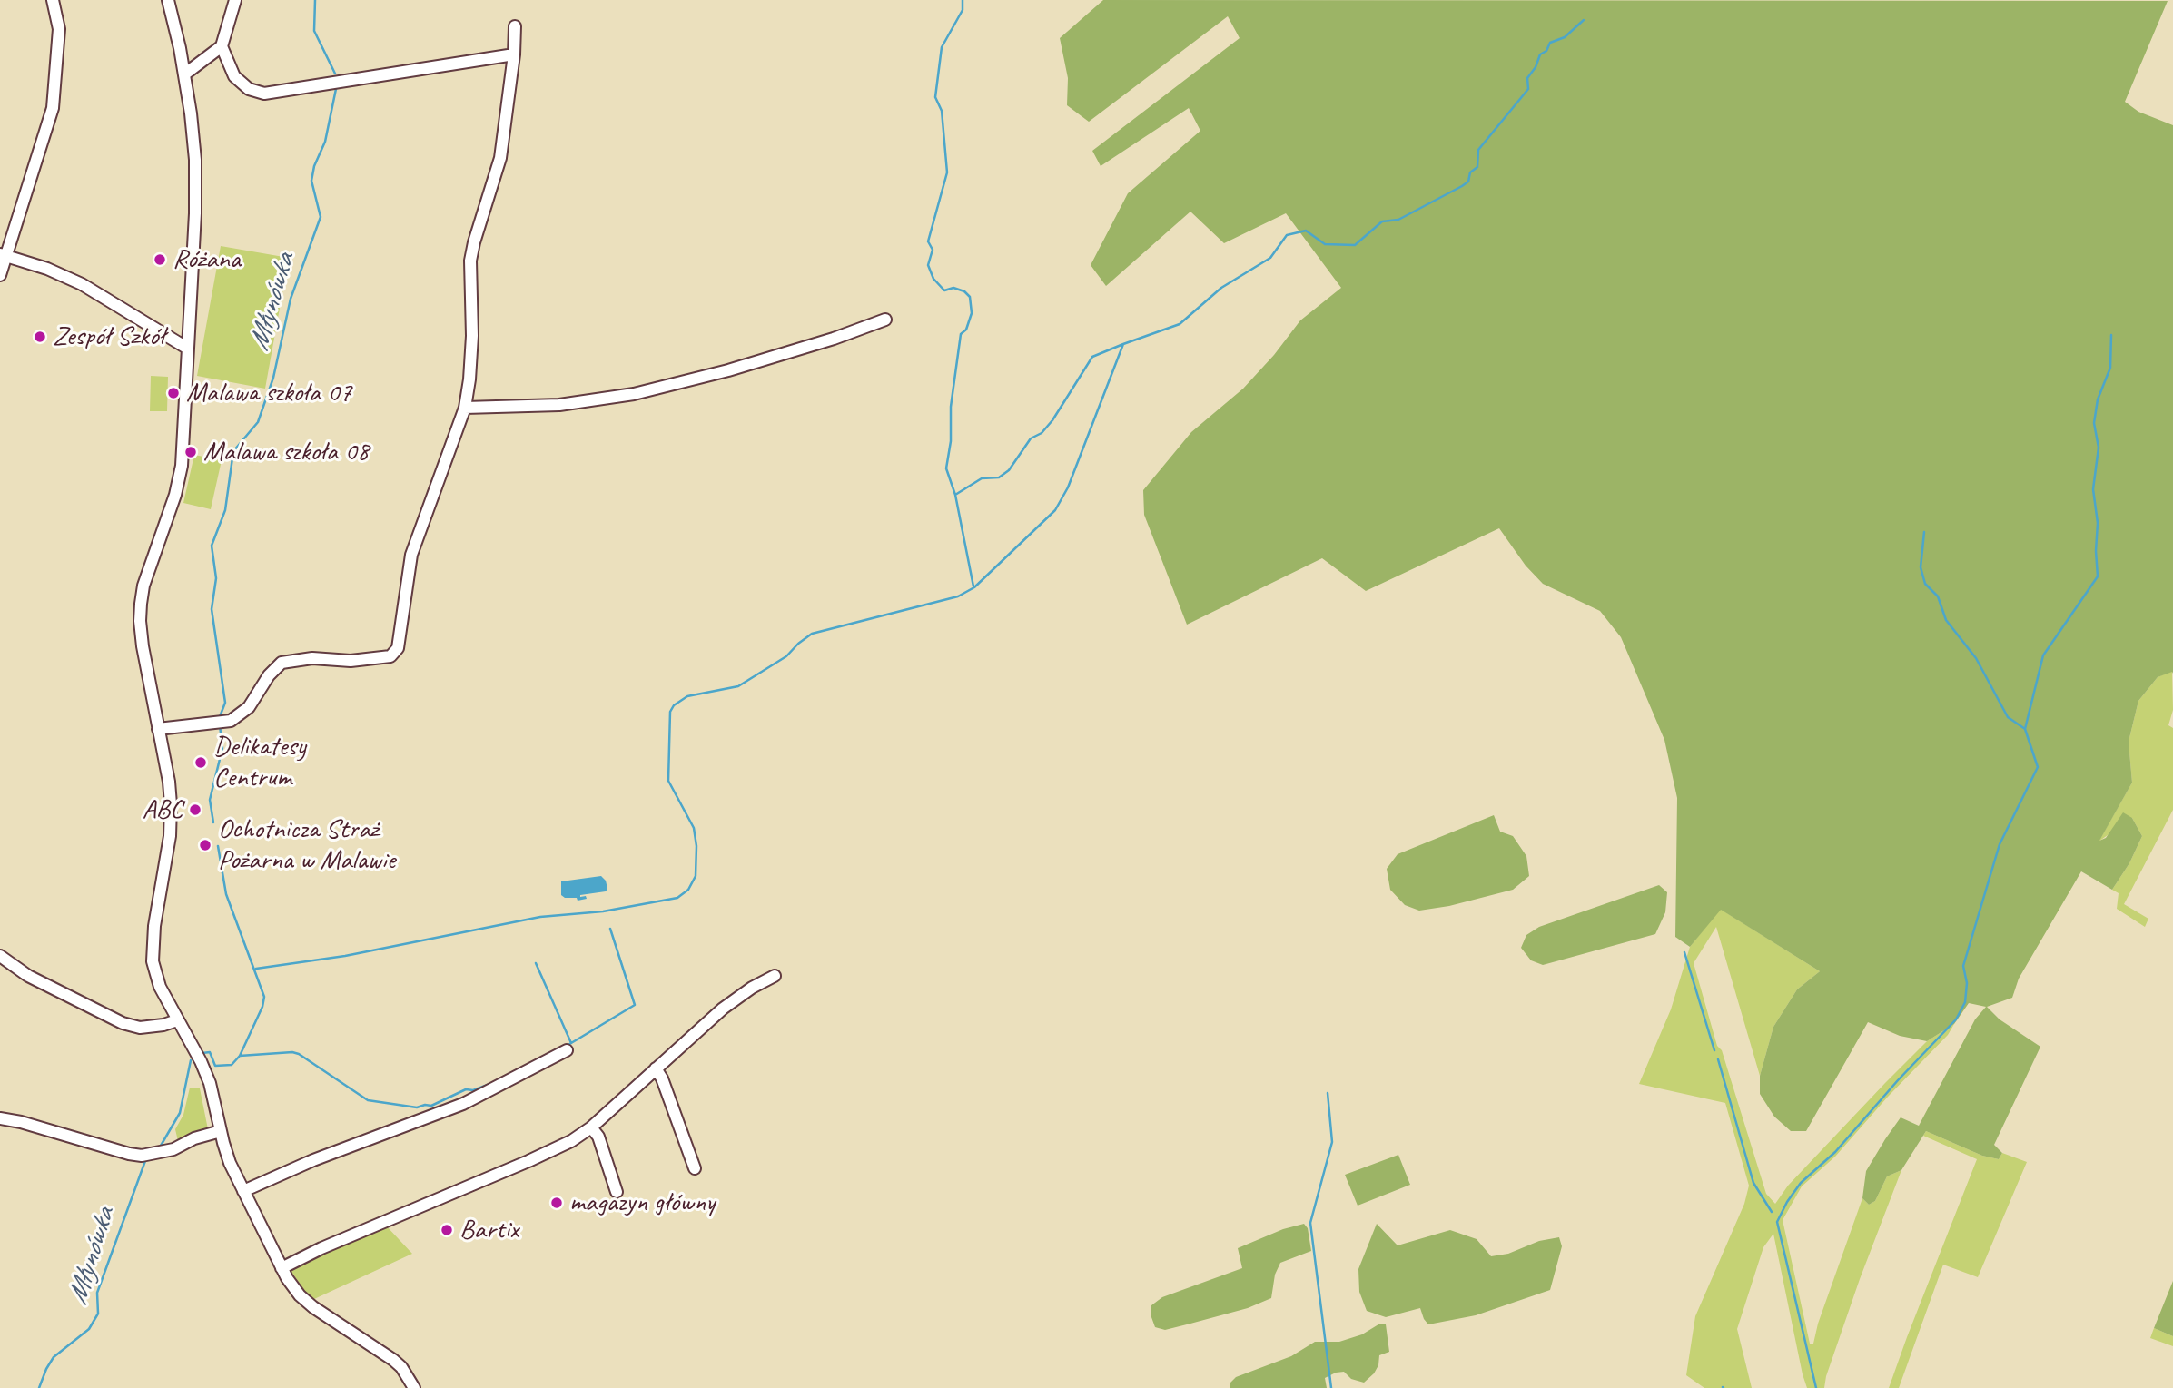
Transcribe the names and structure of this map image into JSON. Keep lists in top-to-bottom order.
{
  "water": ["Młynówka"],
  "places": [
    "Różana",
    "Zespół Szkół",
    "Malawa szkoła 07",
    "Malawa szkoła 08",
    "Delikatesy Centrum",
    "ABC",
    "Ochotnicza Straż Pożarna w Malawie",
    "magazyn główny",
    "Bartix"
  ]
}
